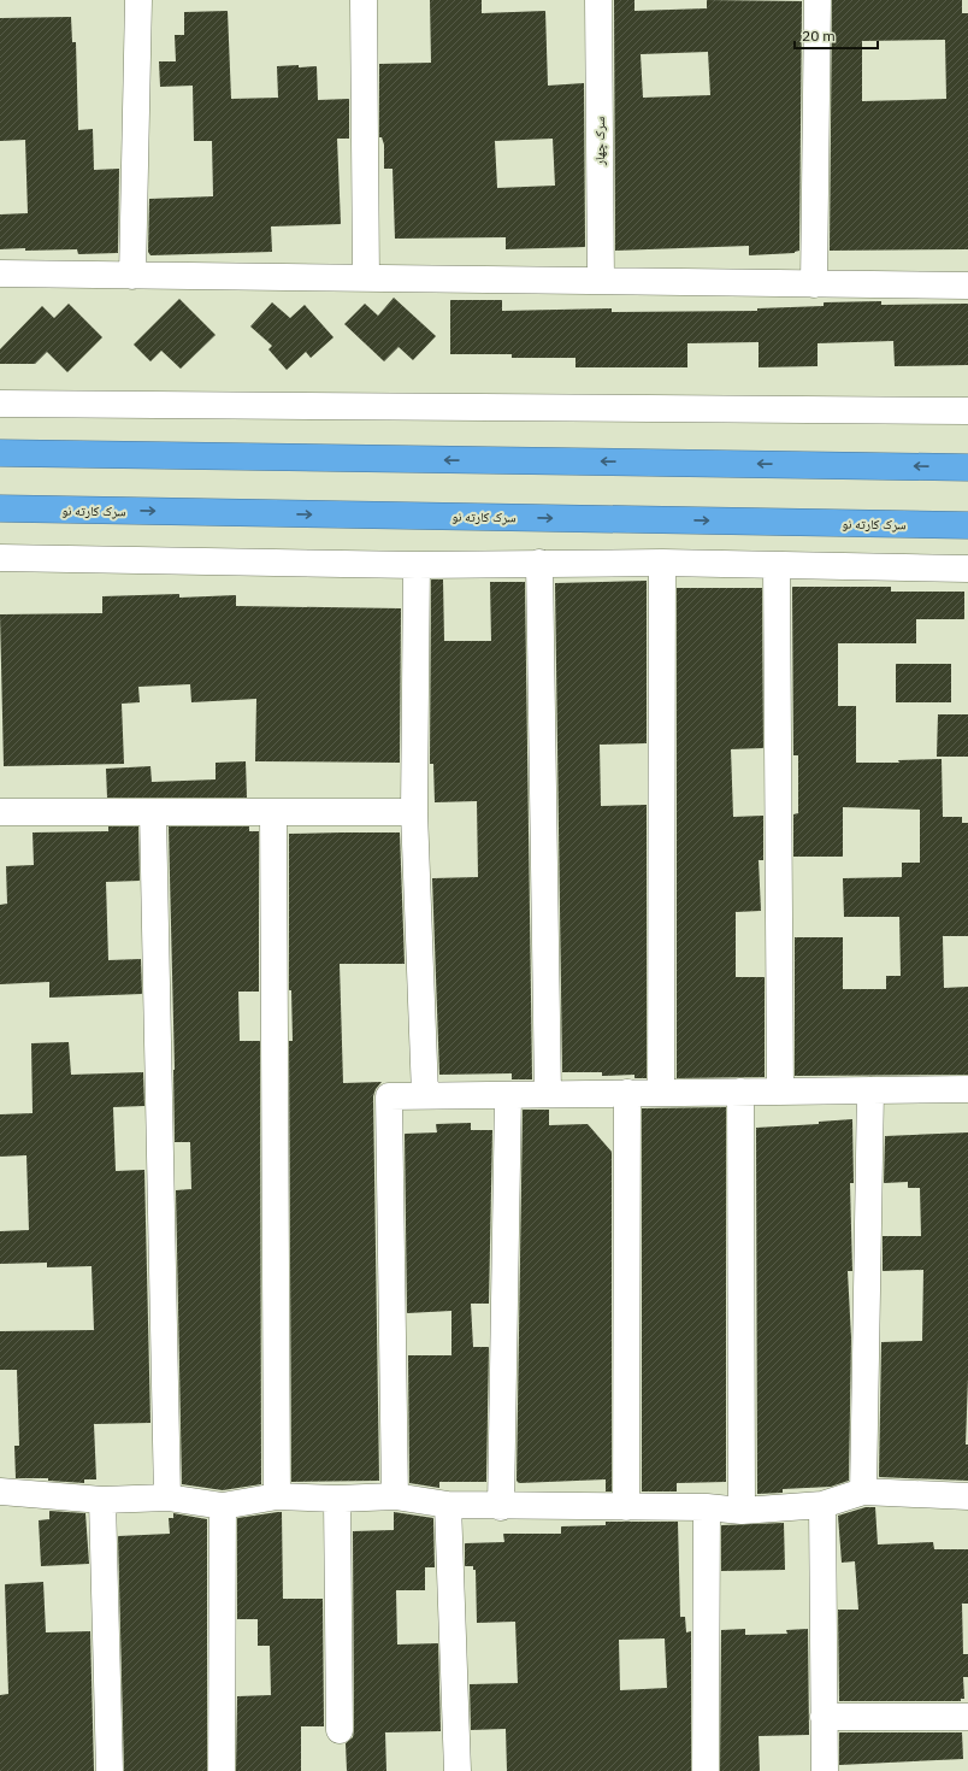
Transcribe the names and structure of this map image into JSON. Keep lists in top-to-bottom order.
{
  "streets": {
    "highway": ["سرک کارته نو"],
    "street": ["سرک چهار"]
  },
  "scale_bar": "20 m"
}
